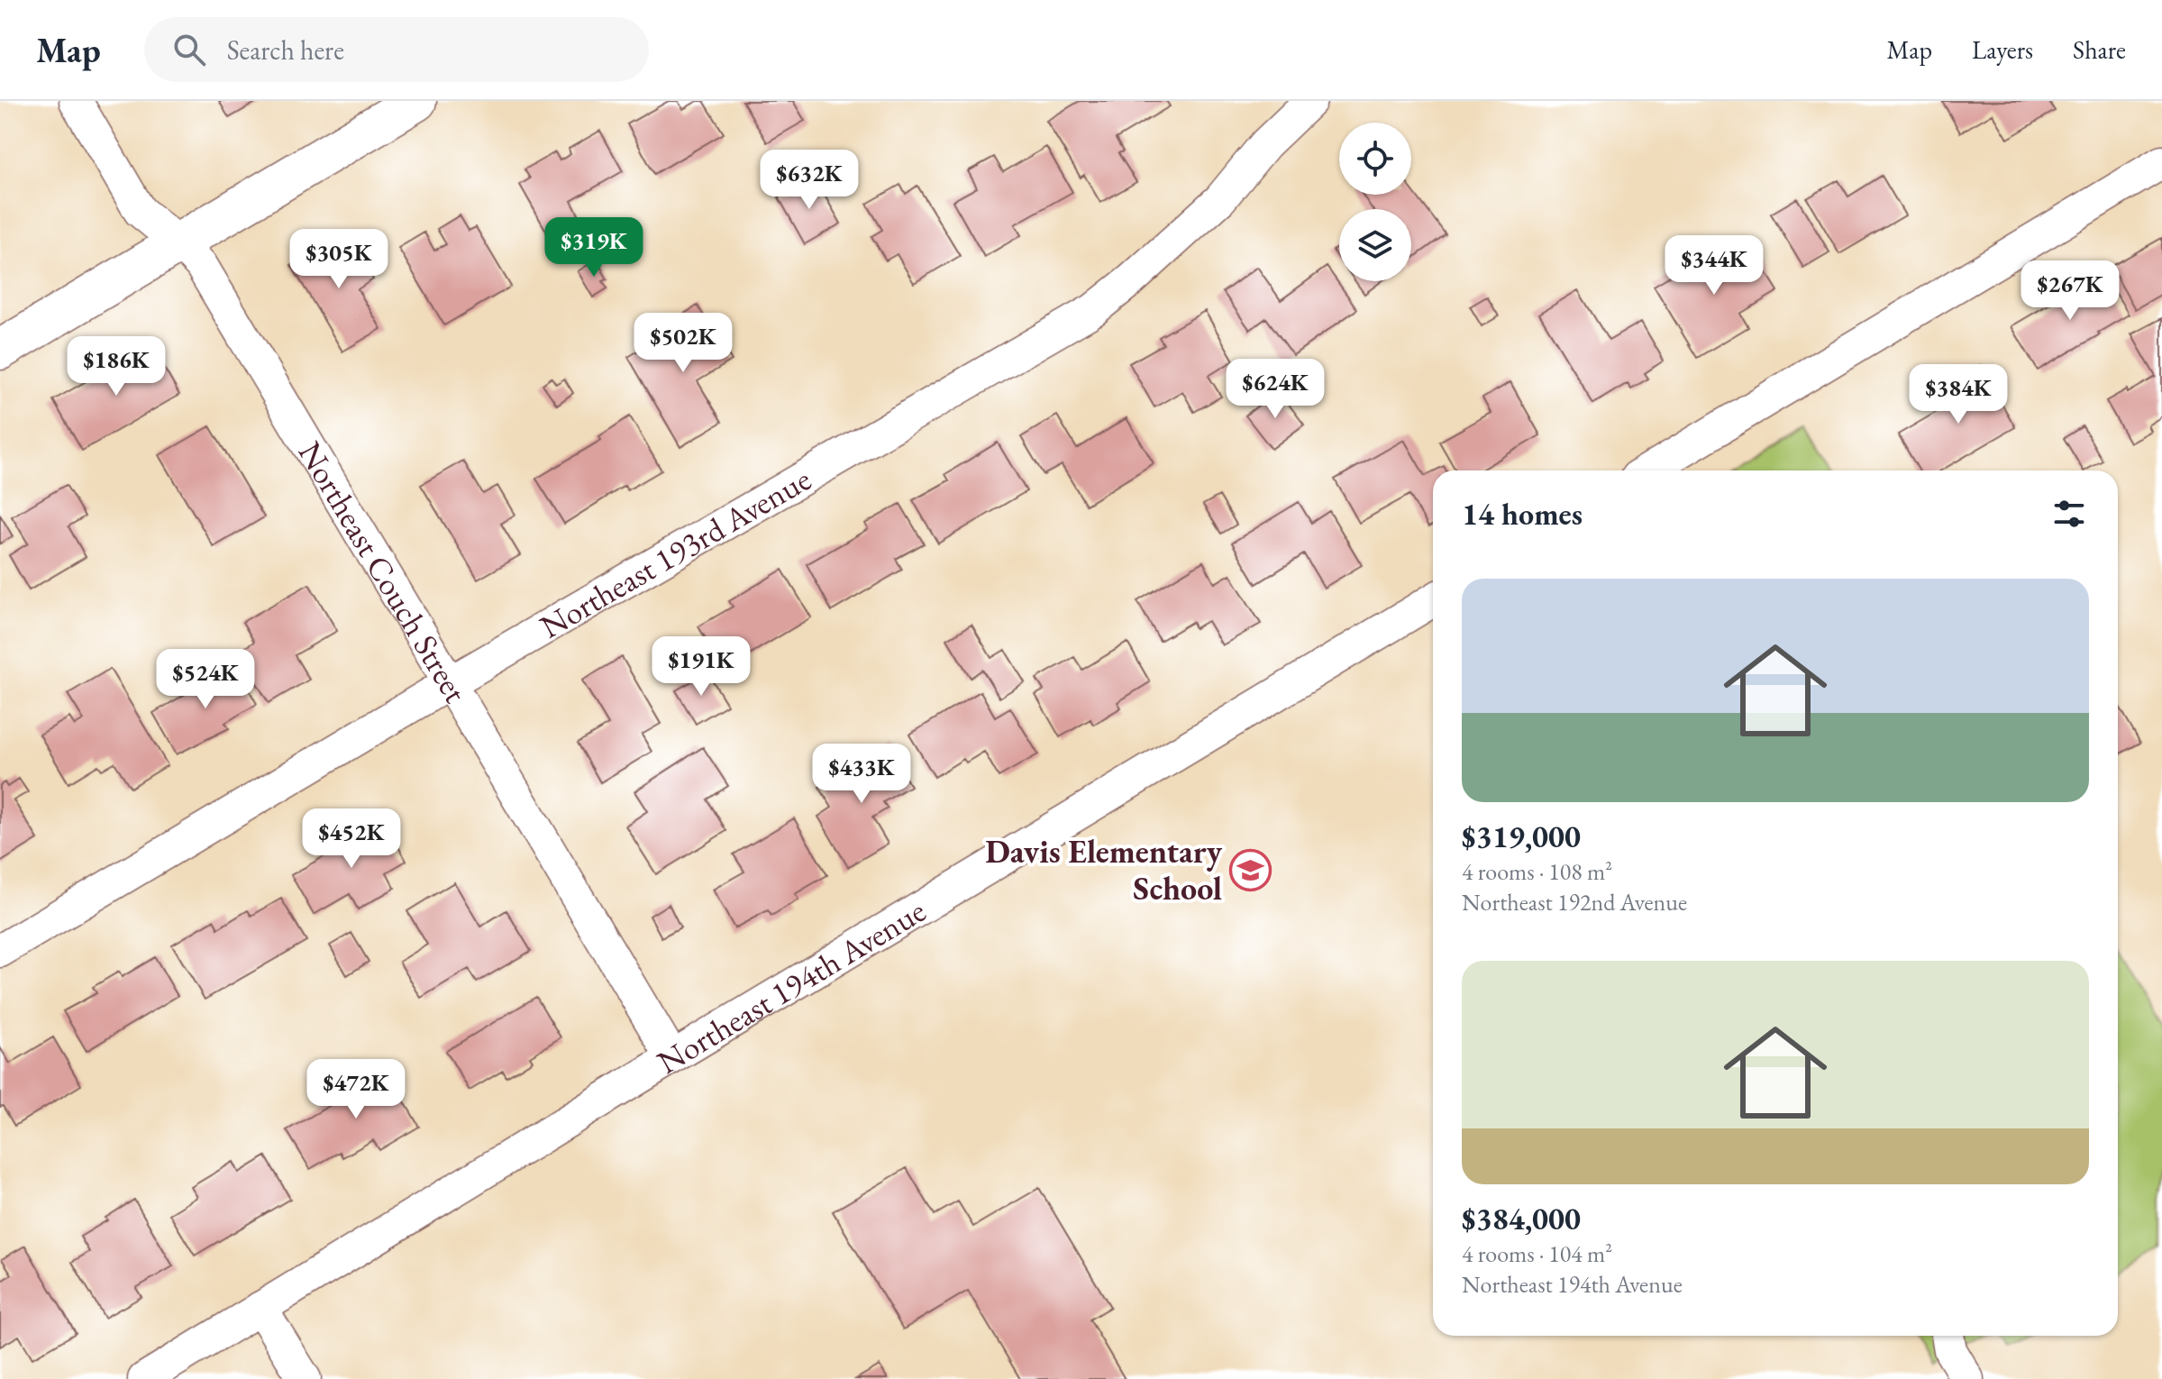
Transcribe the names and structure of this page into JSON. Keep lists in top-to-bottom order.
{
  "streets": {
    "street": ["Northeast 193rd Avenue", "Northeast Couch Street", "Northeast 194th Avenue"]
  },
  "crossings": [
    ["Northeast 193rd Avenue", "Northeast Couch Street"],
    ["Northeast Couch Street", "Northeast 194th Avenue"]
  ],
  "places": {
    "school or university": ["Davis Elementary School"]
  },
  "page": {
    "header": "Map",
    "search": "Search here",
    "nav": ["Map", "Layers", "Share"],
    "price": [
      "$632K",
      "$319K",
      "$305K",
      "$344K",
      "$267K",
      "$502K",
      "$186K",
      "$624K",
      "$384K",
      "$191K",
      "$524K",
      "$433K",
      "$452K",
      "$472K"
    ],
    "heading": "14 homes",
    "list": [
      {
        "name": "$319,000",
        "note": "4 rooms · 108 m² · Northeast 192nd Avenue"
      },
      {
        "name": "$384,000",
        "note": "4 rooms · 104 m² · Northeast 194th Avenue"
      }
    ]
  }
}
